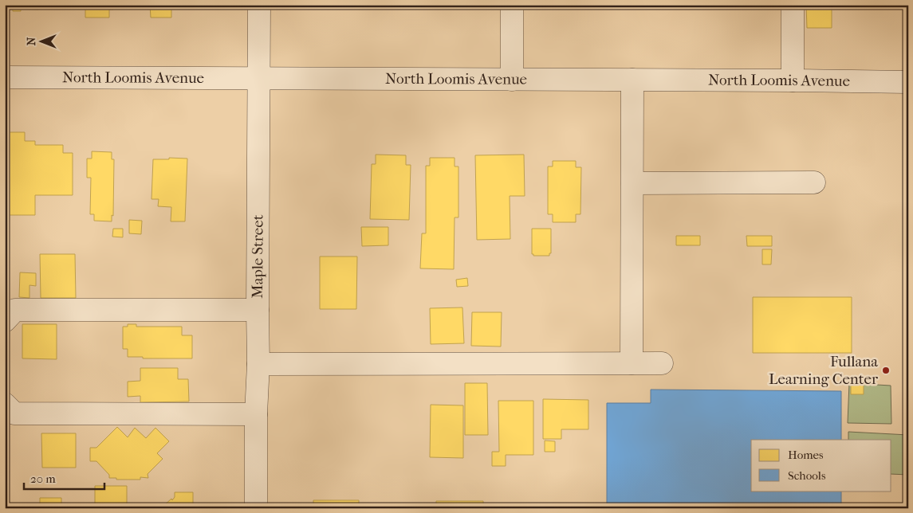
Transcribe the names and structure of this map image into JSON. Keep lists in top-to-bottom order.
{
  "streets": {
    "street": ["North Loomis Avenue", "Maple Street"]
  },
  "crossings": [
    ["North Loomis Avenue", "Maple Street"]
  ],
  "places": ["Fullana Learning Center"],
  "legend": ["Homes", "Schools"],
  "scale_bar": "20 m",
  "north": "left"
}
